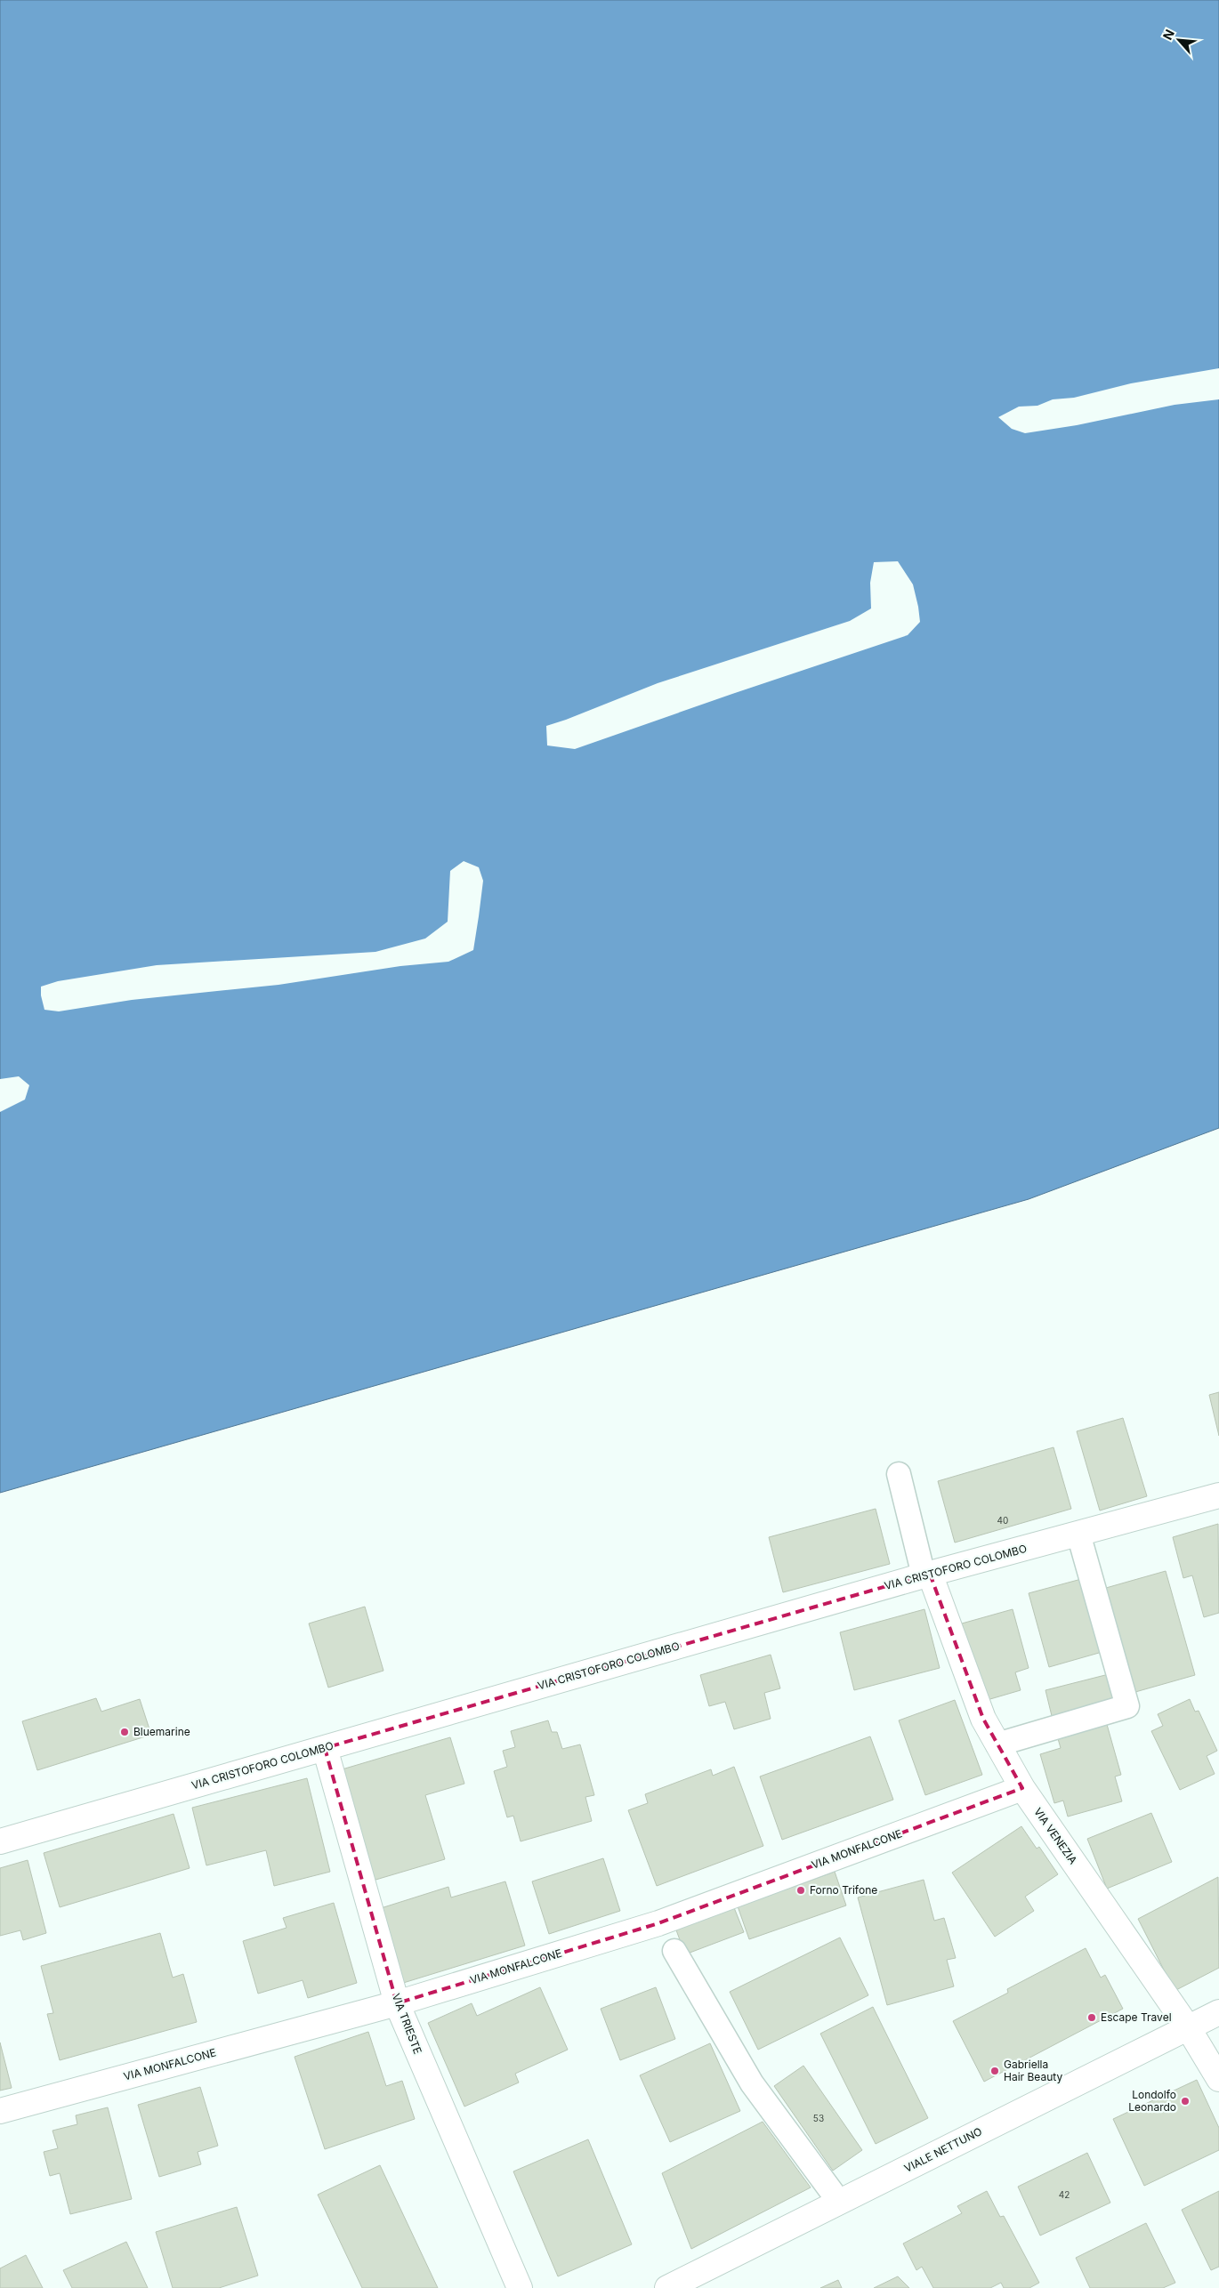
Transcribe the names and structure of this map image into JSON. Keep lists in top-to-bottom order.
{
  "streets": {
    "street": [
      "VIA CRISTOFORO COLOMBO",
      "VIA VENEZIA",
      "VIA MONFALCONE",
      "VIA TRIESTE",
      "VIALE NETTUNO"
    ]
  },
  "crossings": [
    ["VIA CRISTOFORO COLOMBO", "VIA VENEZIA"],
    ["VIA CRISTOFORO COLOMBO", "VIA TRIESTE"],
    ["VIA VENEZIA", "VIA MONFALCONE"],
    ["VIA VENEZIA", "VIALE NETTUNO"],
    ["VIA MONFALCONE", "VIA TRIESTE"]
  ],
  "places": [
    "Bluemarine",
    "Forno Trifone",
    "Escape Travel",
    "Gabriella Hair Beauty",
    "Londolfo Leonardo"
  ],
  "house_numbers": ["40", "53", "42"],
  "north": "top left"
}
